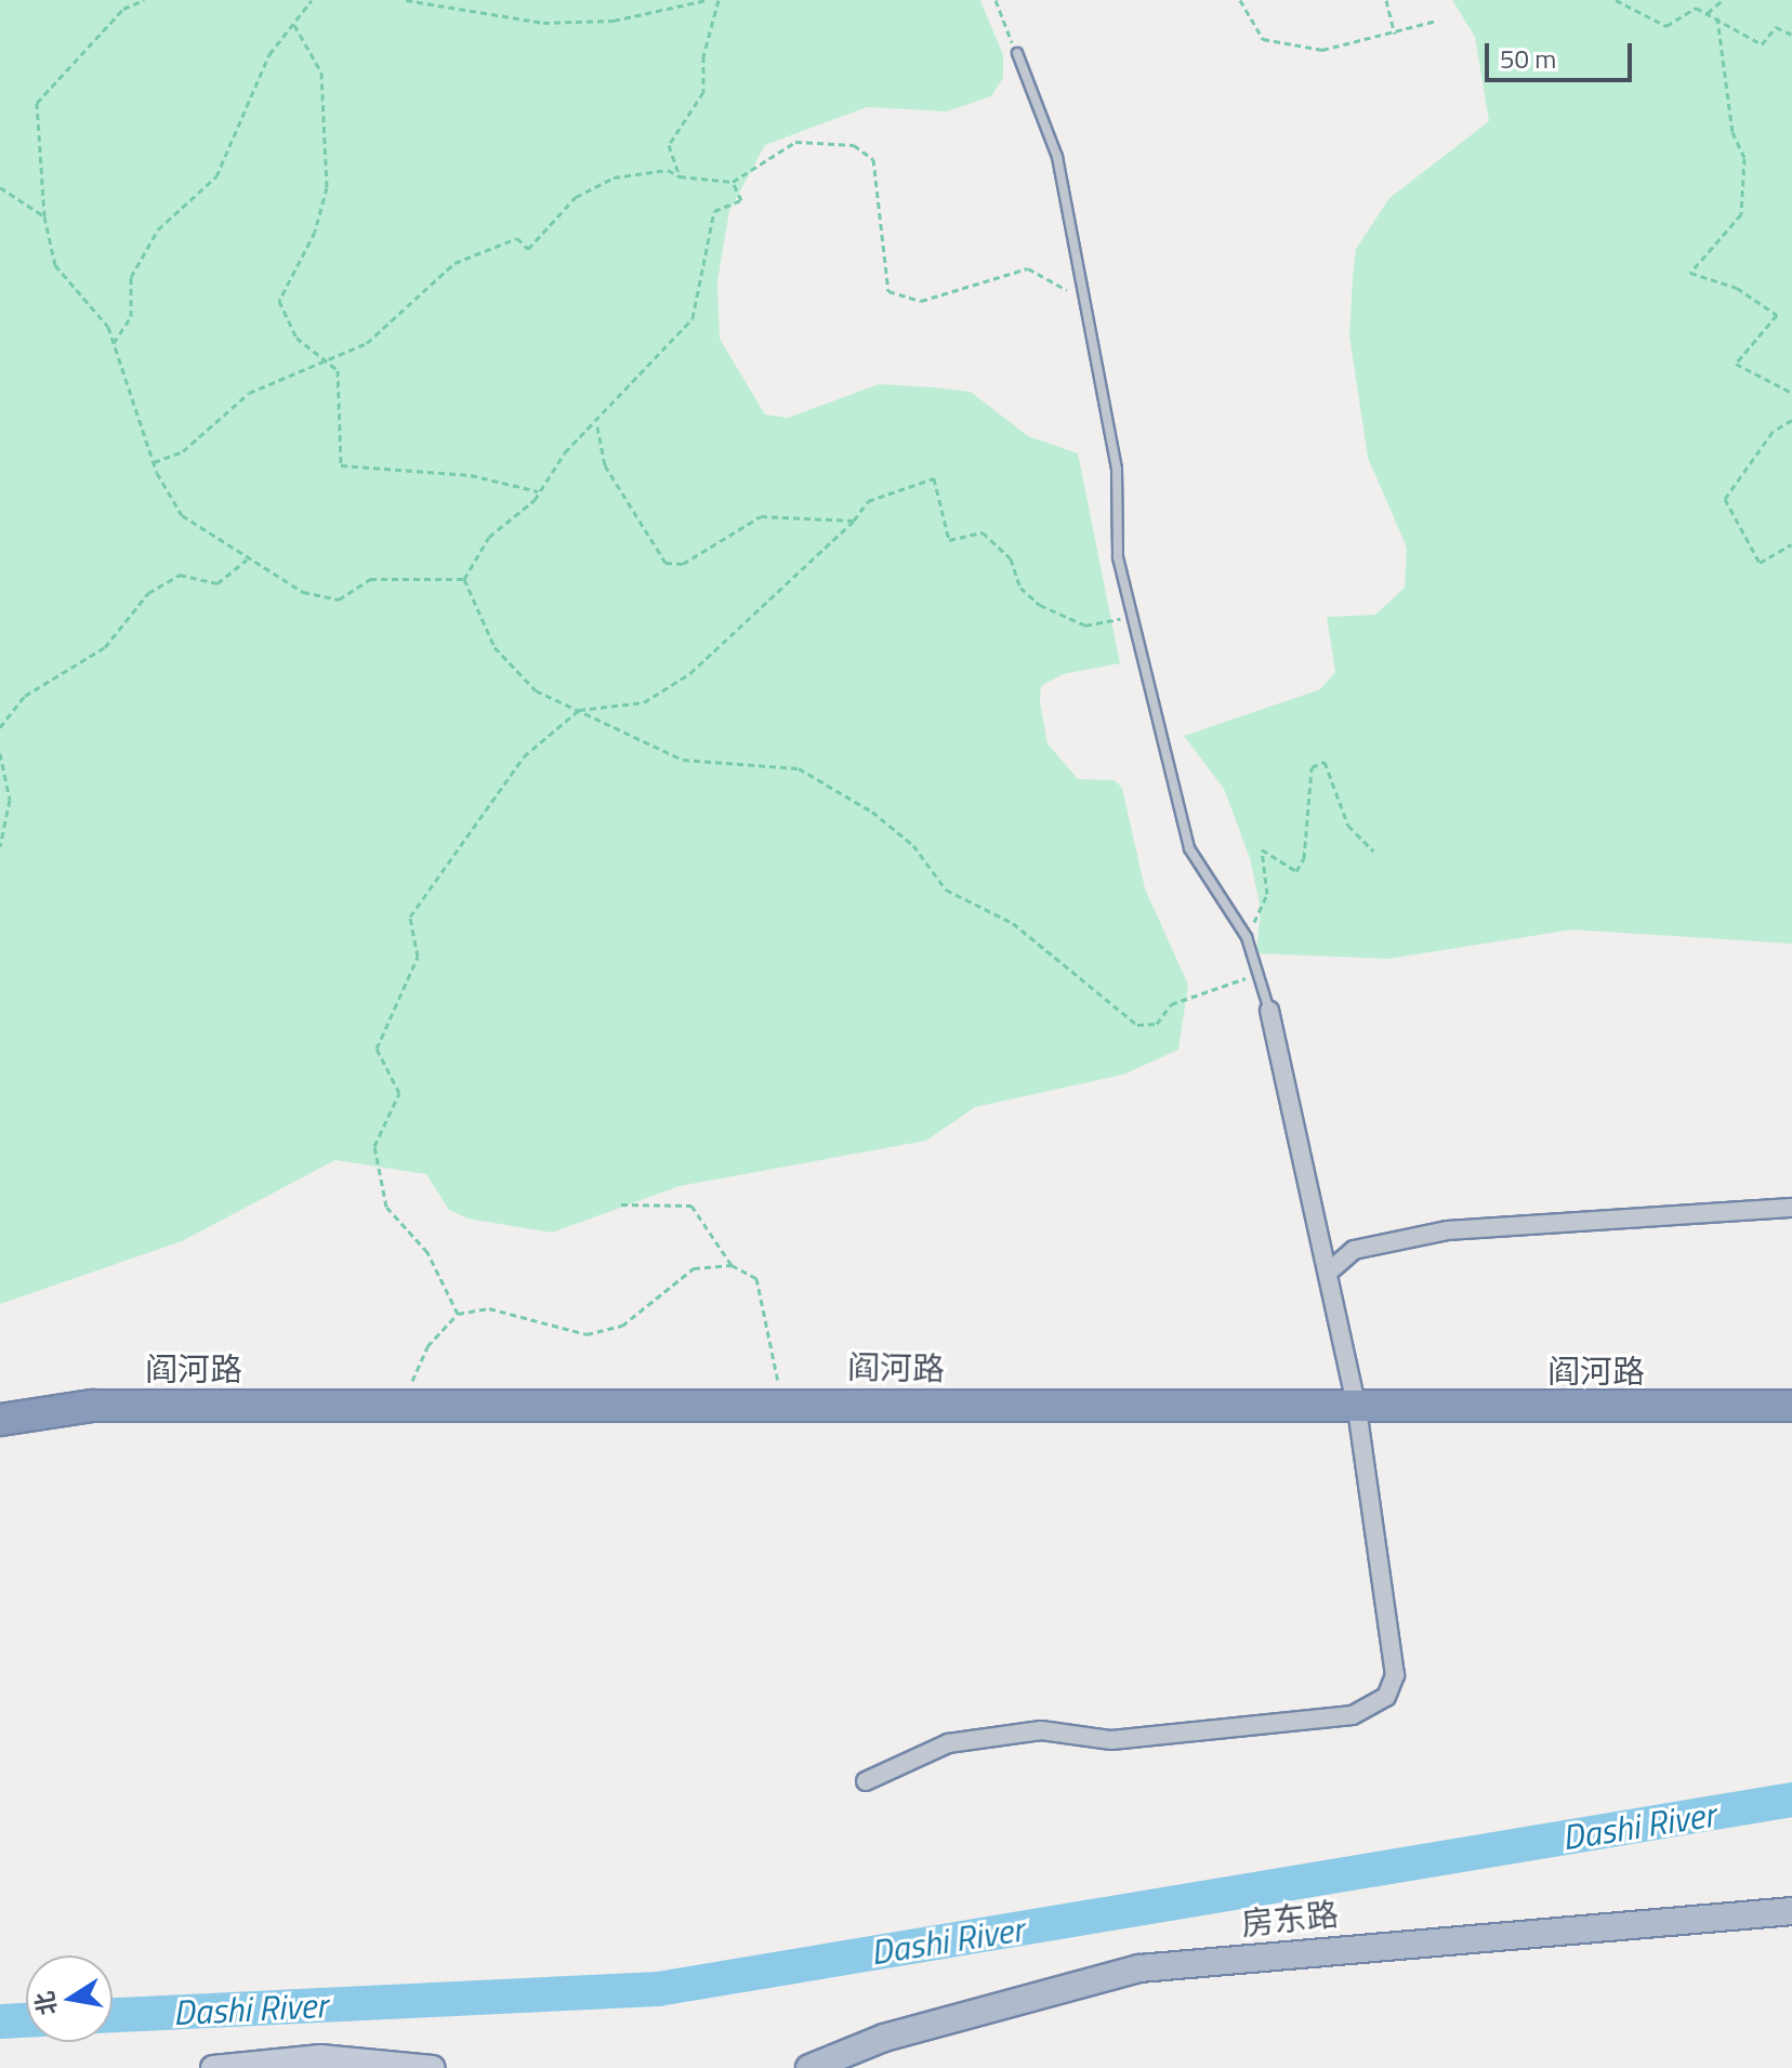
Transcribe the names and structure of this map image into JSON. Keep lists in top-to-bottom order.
{
  "streets": {
    "highway": ["阎河路"],
    "main road": ["房东路"]
  },
  "water": ["Dashi River"],
  "scale_bar": "50 m",
  "north": "left"
}
